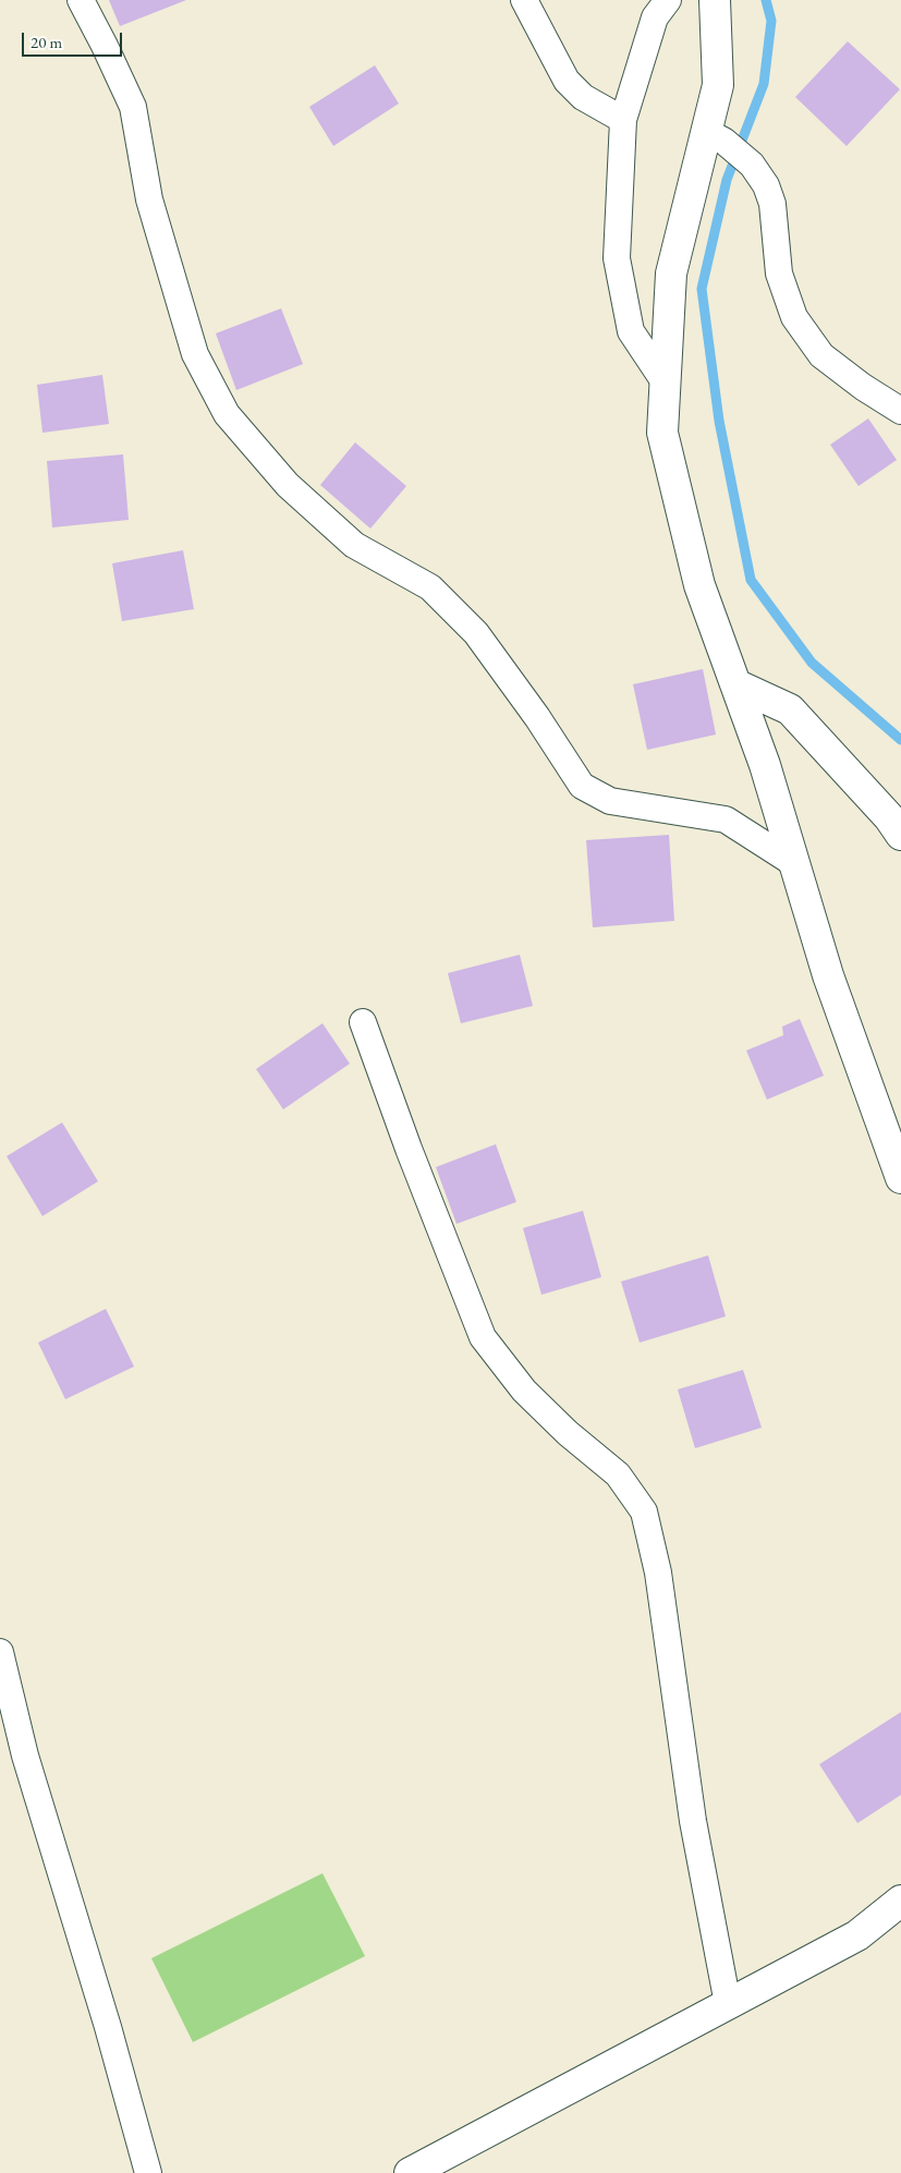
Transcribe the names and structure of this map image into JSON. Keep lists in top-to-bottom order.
{
  "scale_bar": "20 m"
}
